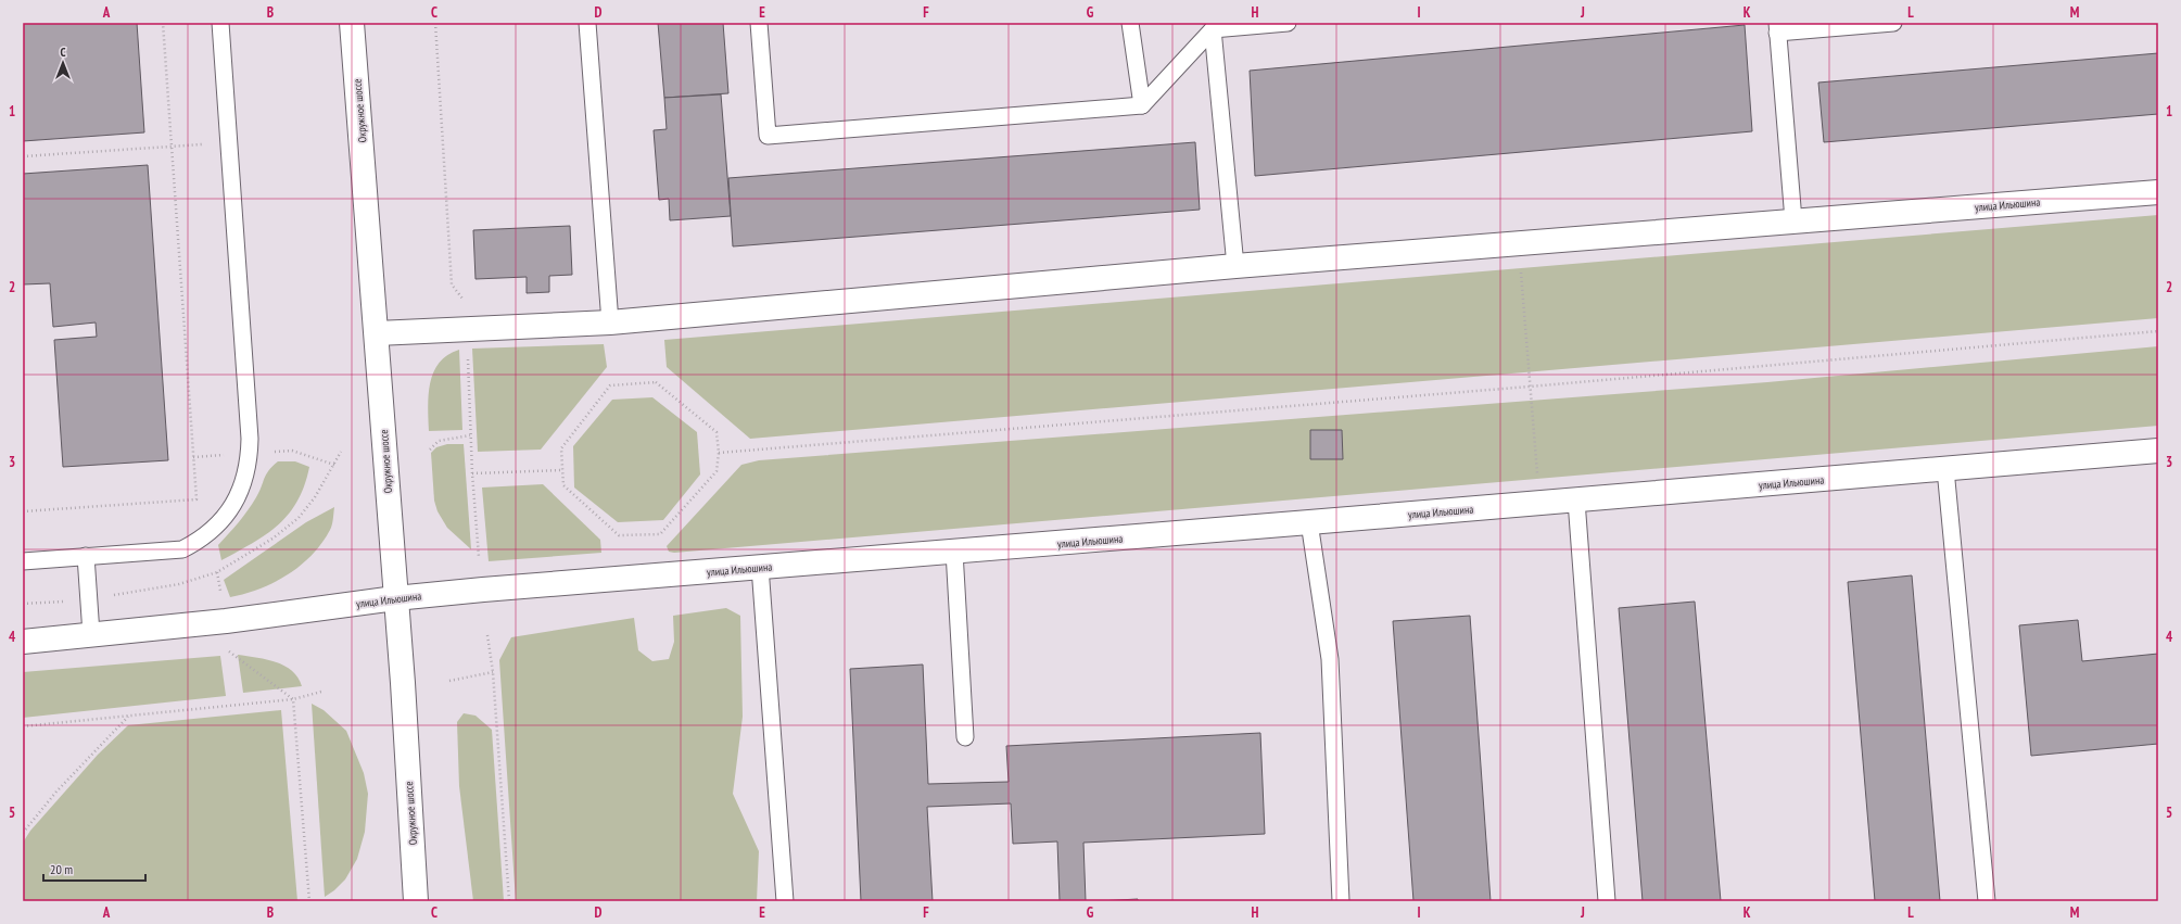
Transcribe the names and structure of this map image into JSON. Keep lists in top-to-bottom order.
{
  "streets": {
    "street": ["Окружное шоссе", "улица Ильюшина"]
  },
  "crossings": [
    ["Окружное шоссе", "улица Ильюшина"]
  ],
  "scale_bar": "20 m",
  "north": "top",
  "grid": {
    "columns": [
      "A",
      "B",
      "C",
      "D",
      "E",
      "F",
      "G",
      "H",
      "I",
      "J",
      "K",
      "L",
      "M"
    ],
    "rows": [
      "1",
      "2",
      "3",
      "4",
      "5"
    ]
  }
}
